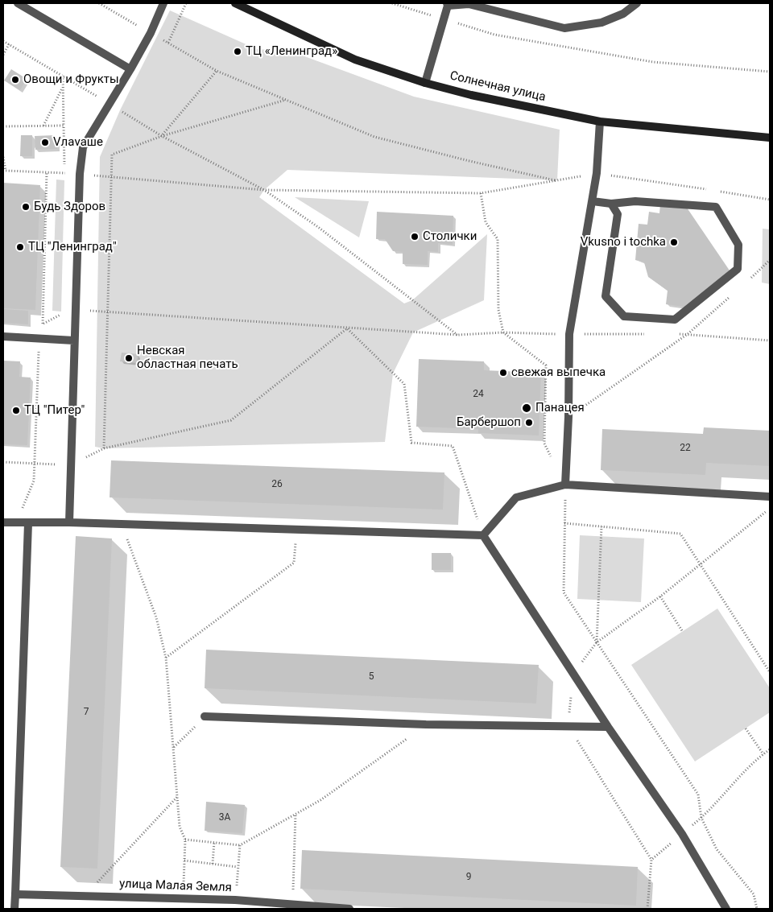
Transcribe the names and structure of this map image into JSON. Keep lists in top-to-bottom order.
{
  "streets": {
    "street": ["Солнечная улица", "улица Малая Земля"]
  },
  "places": [
    "ТЦ «Ленинград»",
    "Овощи и Фрукты",
    "Vлаvаше",
    "Будь Здоров",
    "Столички",
    "Vkusno i tochka",
    "ТЦ \"Ленинград\"",
    "Невская областная печать",
    "свежая выпечка",
    "Панацея",
    "ТЦ \"Питер\"",
    "Барбершоп"
  ],
  "house_numbers": [
    "24",
    "22",
    "26",
    "5",
    "7",
    "3А",
    "9"
  ]
}
